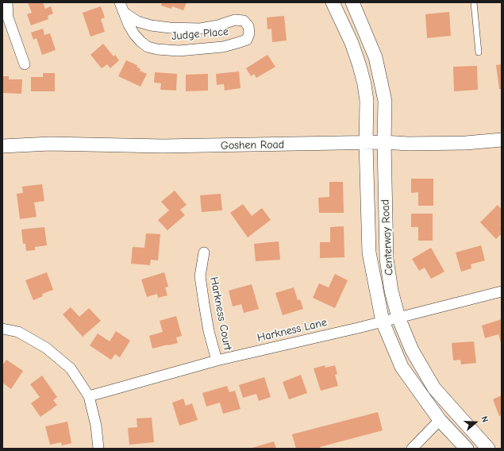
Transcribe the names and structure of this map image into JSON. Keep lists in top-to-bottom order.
{
  "streets": {
    "street": [
      "Judge Place",
      "Goshen Road",
      "Centerway Road",
      "Harkness Court",
      "Harkness Lane"
    ]
  },
  "crossings": [
    ["Goshen Road", "Centerway Road"],
    ["Centerway Road", "Harkness Lane"],
    ["Harkness Court", "Harkness Lane"]
  ],
  "north": "right"
}
